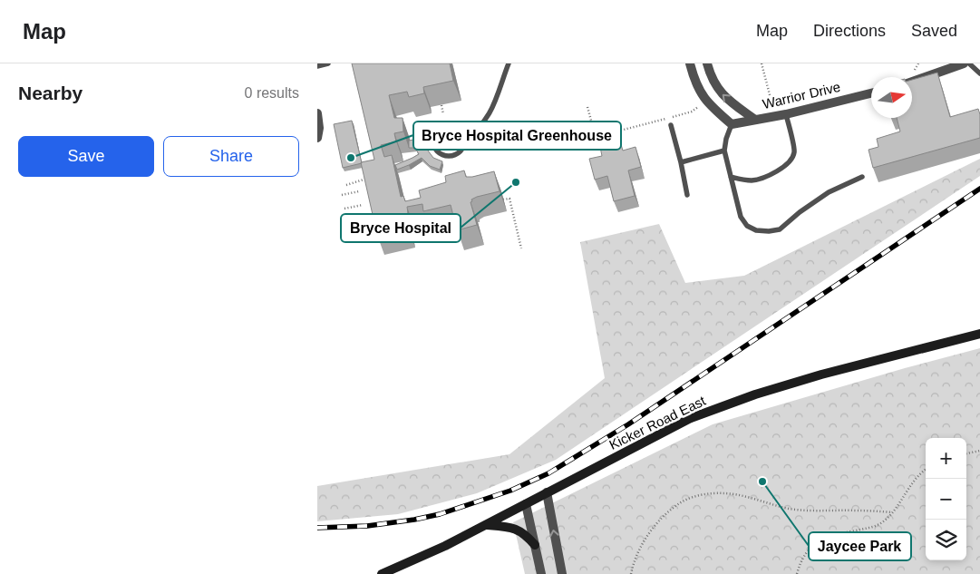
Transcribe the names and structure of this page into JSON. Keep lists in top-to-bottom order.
{
  "streets": {
    "main road": ["Kicker Road East"],
    "street": ["Warrior Drive"]
  },
  "places": ["Bryce Hospital Greenhouse", "Bryce Hospital", "Jaycee Park"],
  "north": "right",
  "page": {
    "header": "Map",
    "nav": ["Map", "Directions", "Saved"],
    "heading": ["Nearby", "0 results"],
    "buttons": ["Save", "Share"],
    "map_buttons": ["+", "−"]
  }
}
